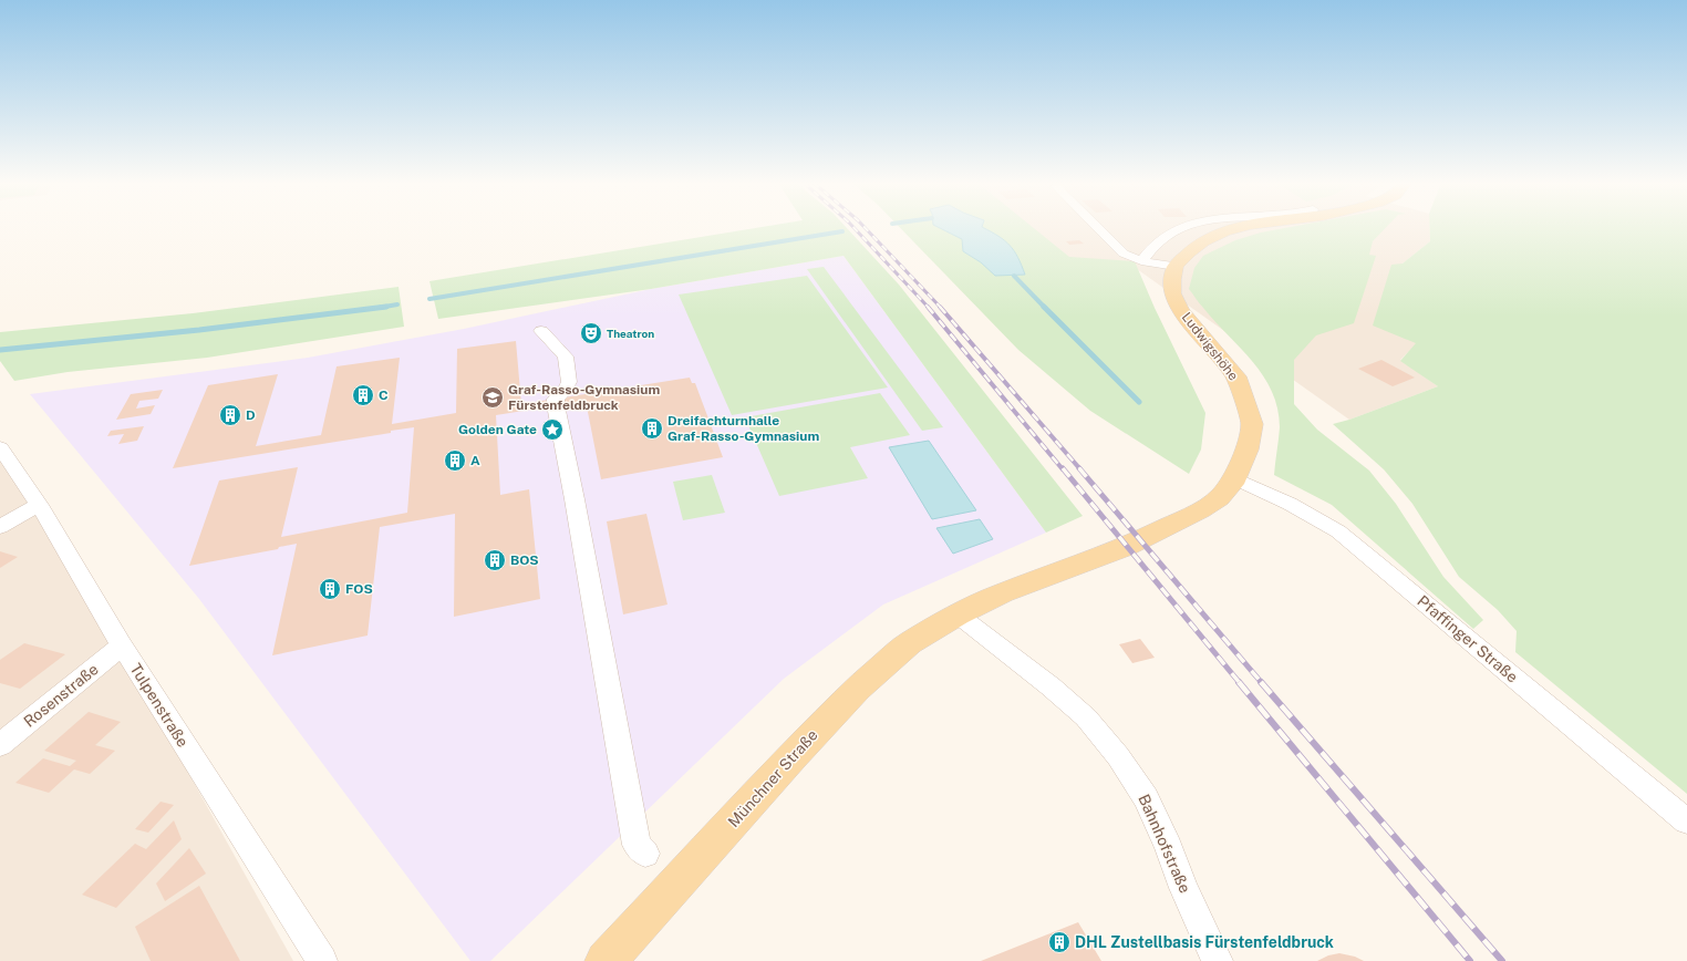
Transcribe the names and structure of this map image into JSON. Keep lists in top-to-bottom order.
{
  "streets": {
    "main road": ["Ludwigshöhe", "Münchner Straße"],
    "street": [
      "Pfaffinger Straße",
      "Rosenstraße",
      "Tulpenstraße",
      "Bahnhofstraße"
    ]
  },
  "crossings": [
    ["Ludwigshöhe", "Pfaffinger Straße"],
    ["Ludwigshöhe", "Münchner Straße"],
    ["Ludwigshöhe", "Bahnhofstraße"],
    ["Rosenstraße", "Tulpenstraße"],
    ["Münchner Straße", "Bahnhofstraße"]
  ],
  "places": {
    "theatre": ["Theatron"],
    "building": [
      "C",
      "D",
      "Dreifachturnhalle Graf-Rasso-Gymnasium",
      "A",
      "BOS",
      "FOS",
      "DHL Zustellbasis Fürstenfeldbruck"
    ],
    "school or university": ["Graf-Rasso-Gymnasium Fürstenfeldbruck"],
    "place": ["Golden Gate"]
  }
}
